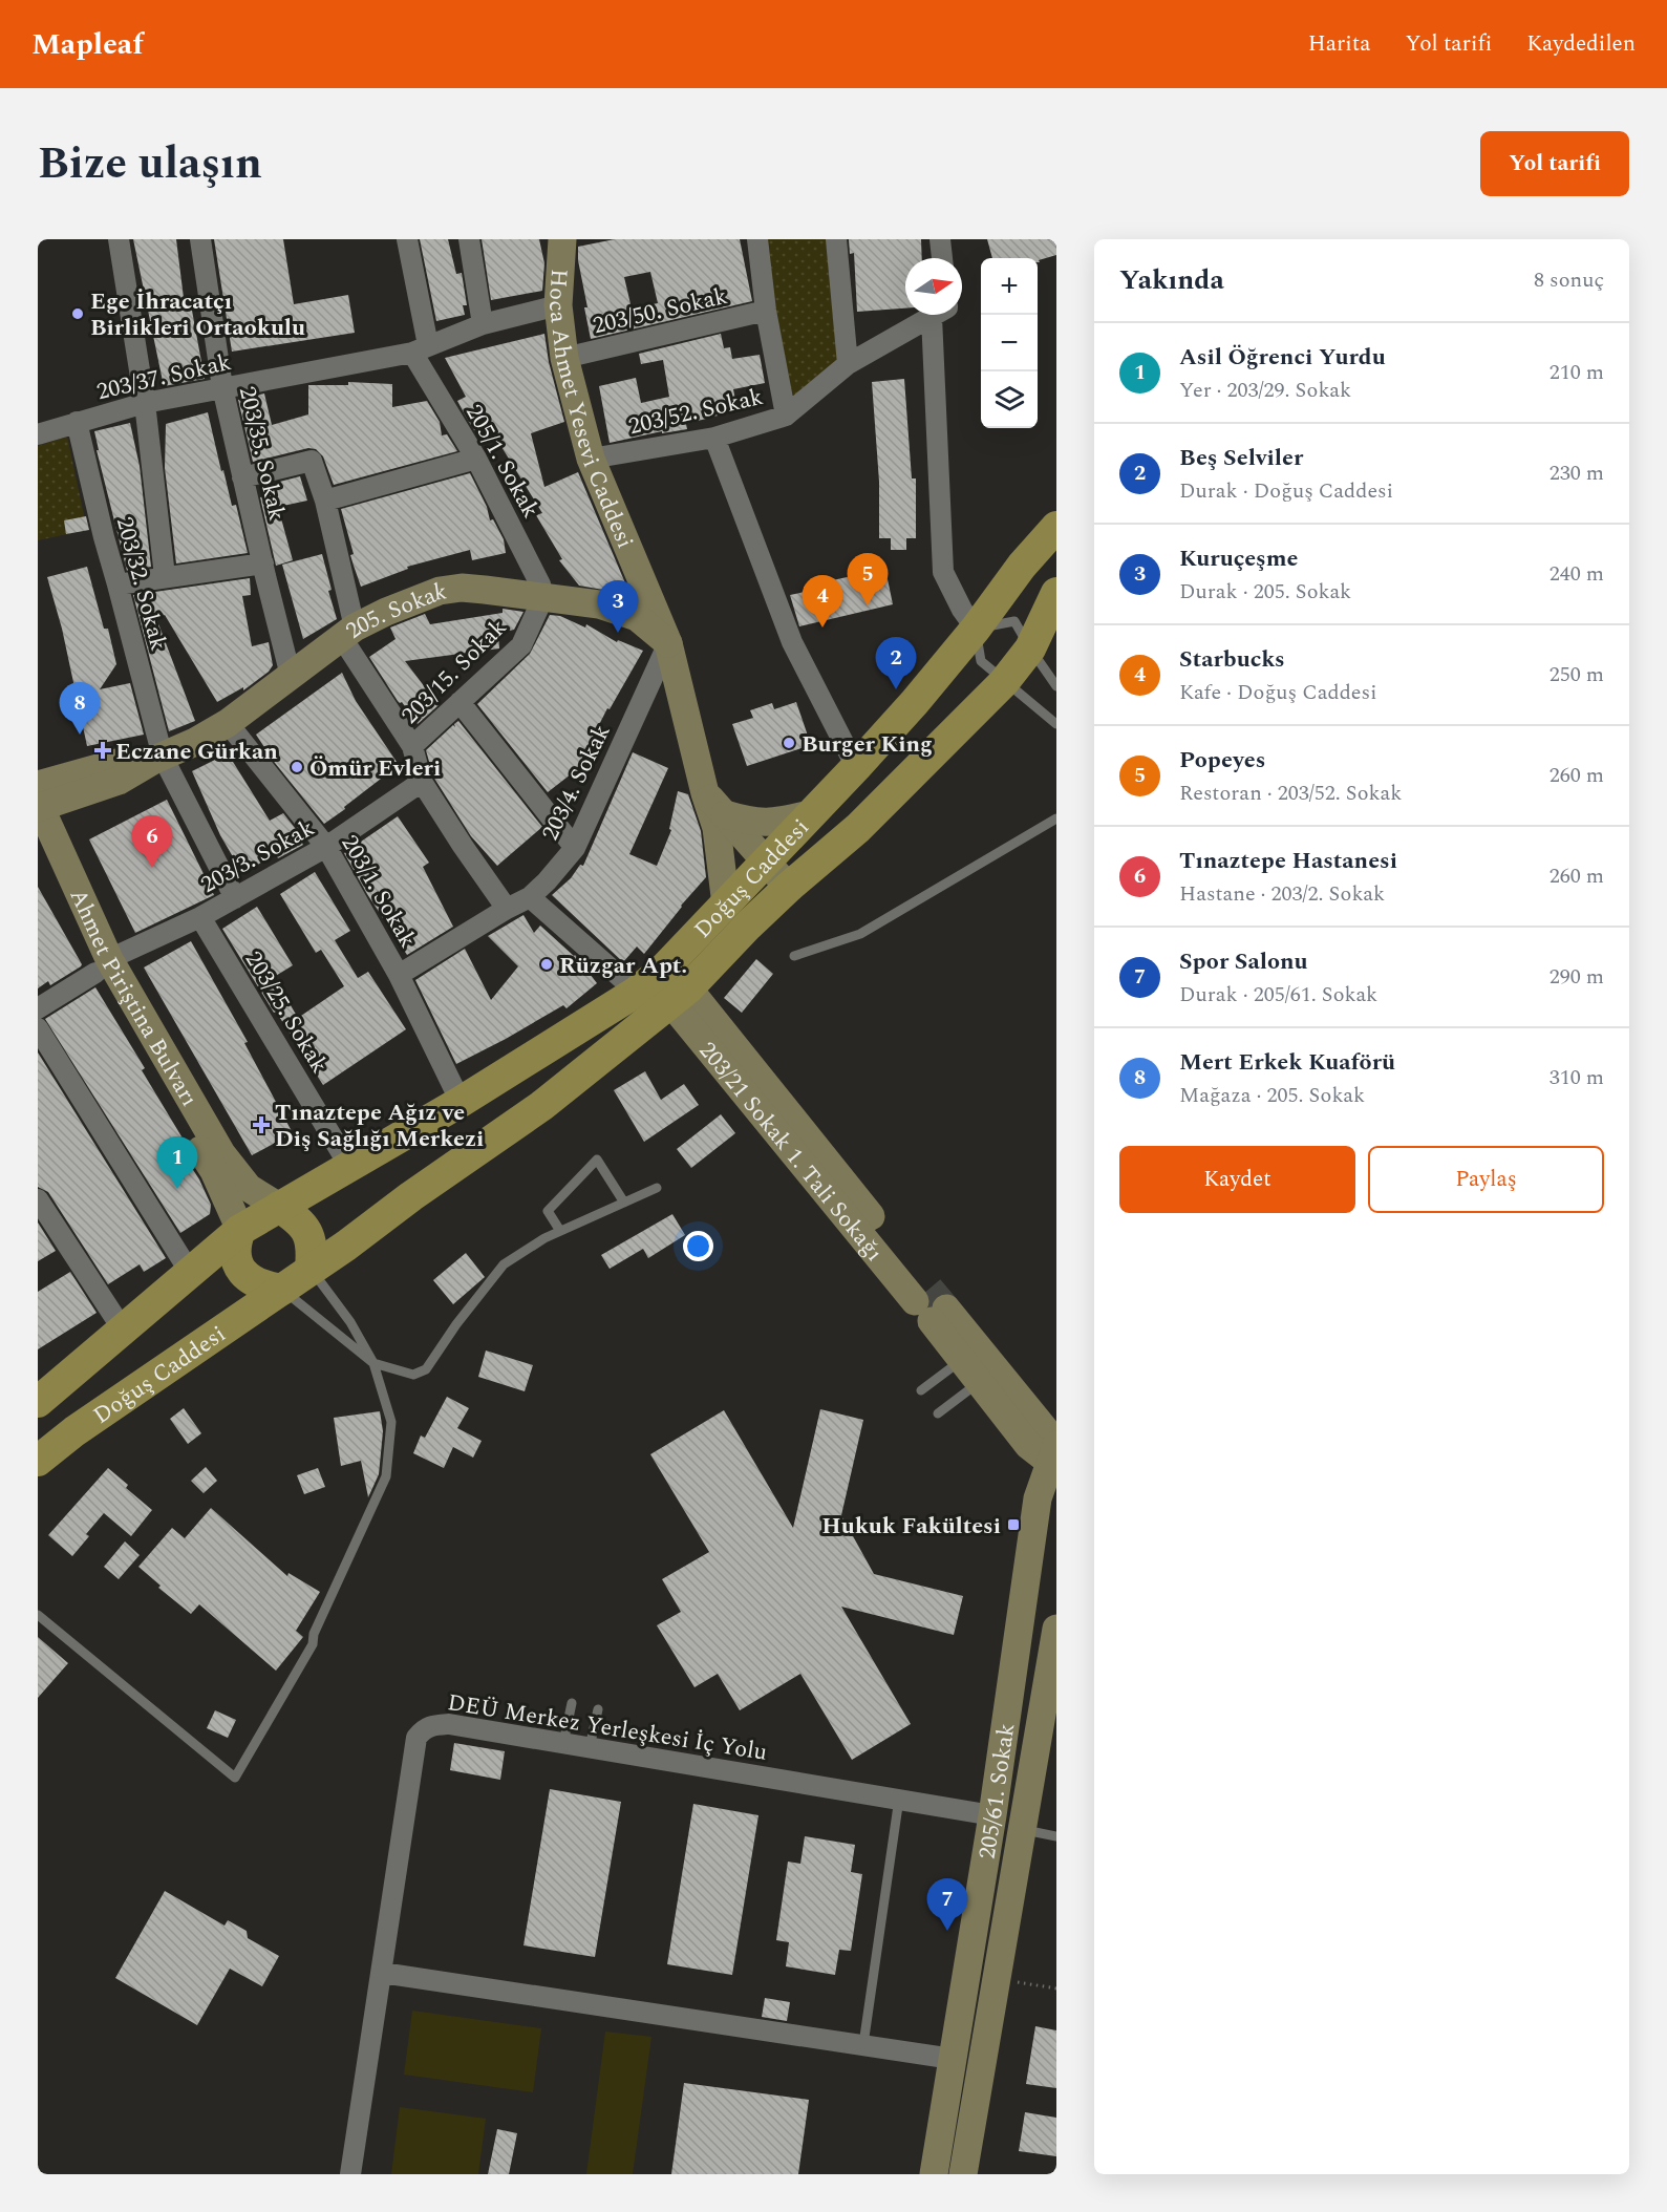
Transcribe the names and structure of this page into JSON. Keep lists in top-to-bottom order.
{
  "streets": {
    "main road": [
      "Hoca Ahmet Yesevi Caddesi",
      "205. Sokak",
      "Doğuş Caddesi",
      "Ahmet Piriştina Bulvarı",
      "203/21 Sokak 1. Tali Sokağı",
      "205/61. Sokak"
    ],
    "street": [
      "203/50. Sokak",
      "203/37. Sokak",
      "203/52. Sokak",
      "203/35. Sokak",
      "205/1. Sokak",
      "203/32. Sokak",
      "203/15. Sokak",
      "203/4. Sokak",
      "203/3. Sokak",
      "203/1. Sokak",
      "203/25. Sokak",
      "DEÜ Merkez Yerleşkesi İç Yolu"
    ]
  },
  "crossings": [
    ["203/50. Sokak", "Hoca Ahmet Yesevi Caddesi"],
    ["203/37. Sokak", "Hoca Ahmet Yesevi Caddesi"],
    ["203/37. Sokak", "203/35. Sokak"],
    ["203/37. Sokak", "205/1. Sokak"],
    ["203/37. Sokak", "203/32. Sokak"],
    ["Hoca Ahmet Yesevi Caddesi", "203/52. Sokak"],
    ["Hoca Ahmet Yesevi Caddesi", "205. Sokak"],
    ["Hoca Ahmet Yesevi Caddesi", "203/4. Sokak"],
    ["203/52. Sokak", "Doğuş Caddesi"],
    ["203/35. Sokak", "205. Sokak"],
    ["205/1. Sokak", "205. Sokak"],
    ["205/1. Sokak", "203/15. Sokak"],
    ["203/32. Sokak", "205. Sokak"],
    ["203/32. Sokak", "203/3. Sokak"],
    ["205. Sokak", "203/15. Sokak"],
    ["205. Sokak", "203/4. Sokak"],
    ["205. Sokak", "203/1. Sokak"],
    ["205. Sokak", "Ahmet Piriştina Bulvarı"],
    ["203/4. Sokak", "203/1. Sokak"],
    ["203/3. Sokak", "203/1. Sokak"],
    ["203/3. Sokak", "Ahmet Piriştina Bulvarı"],
    ["203/3. Sokak", "203/25. Sokak"],
    ["Doğuş Caddesi", "203/1. Sokak"],
    ["Doğuş Caddesi", "Ahmet Piriştina Bulvarı"],
    ["Doğuş Caddesi", "203/25. Sokak"],
    ["Doğuş Caddesi", "203/21 Sokak 1. Tali Sokağı"],
    ["203/21 Sokak 1. Tali Sokağı", "205/61. Sokak"],
    ["DEÜ Merkez Yerleşkesi İç Yolu", "205/61. Sokak"]
  ],
  "places": {
    "other": [
      "Ege İhracatçı Birlikleri Ortaokulu",
      "Burger King",
      "Ömür Evleri",
      "Rüzgar Apt."
    ],
    "health": ["Eczane Gürkan", "Tınaztepe Ağız ve Diş Sağlığı Merkezi"],
    "transit": ["Hukuk Fakültesi"]
  },
  "north": "right",
  "page": {
    "header": "Mapleaf",
    "nav": ["Harita", "Yol tarifi", "Kaydedilen"],
    "title": "Bize ulaşın",
    "buttons": [
      "Yol tarifi",
      ["Kaydet", "Paylaş"]
    ],
    "heading": ["Yakında", "8 sonuç"],
    "map_buttons": ["+", "−"],
    "list": [
      {
        "mark": "1",
        "name": "Asil Öğrenci Yurdu",
        "note": "Yer · 203/29. Sokak",
        "value": "210 m"
      },
      {
        "mark": "2",
        "name": "Beş Selviler",
        "note": "Durak · Doğuş Caddesi",
        "value": "230 m"
      },
      {
        "mark": "3",
        "name": "Kuruçeşme",
        "note": "Durak · 205. Sokak",
        "value": "240 m"
      },
      {
        "mark": "4",
        "name": "Starbucks",
        "note": "Kafe · Doğuş Caddesi",
        "value": "250 m"
      },
      {
        "mark": "5",
        "name": "Popeyes",
        "note": "Restoran · 203/52. Sokak",
        "value": "260 m"
      },
      {
        "mark": "6",
        "name": "Tınaztepe Hastanesi",
        "note": "Hastane · 203/2. Sokak",
        "value": "260 m"
      },
      {
        "mark": "7",
        "name": "Spor Salonu",
        "note": "Durak · 205/61. Sokak",
        "value": "290 m"
      },
      {
        "mark": "8",
        "name": "Mert Erkek Kuaförü",
        "note": "Mağaza · 205. Sokak",
        "value": "310 m"
      }
    ],
    "pins": [
      "5",
      "4",
      "3",
      "2",
      "8",
      "6",
      "1",
      "7"
    ]
  }
}
